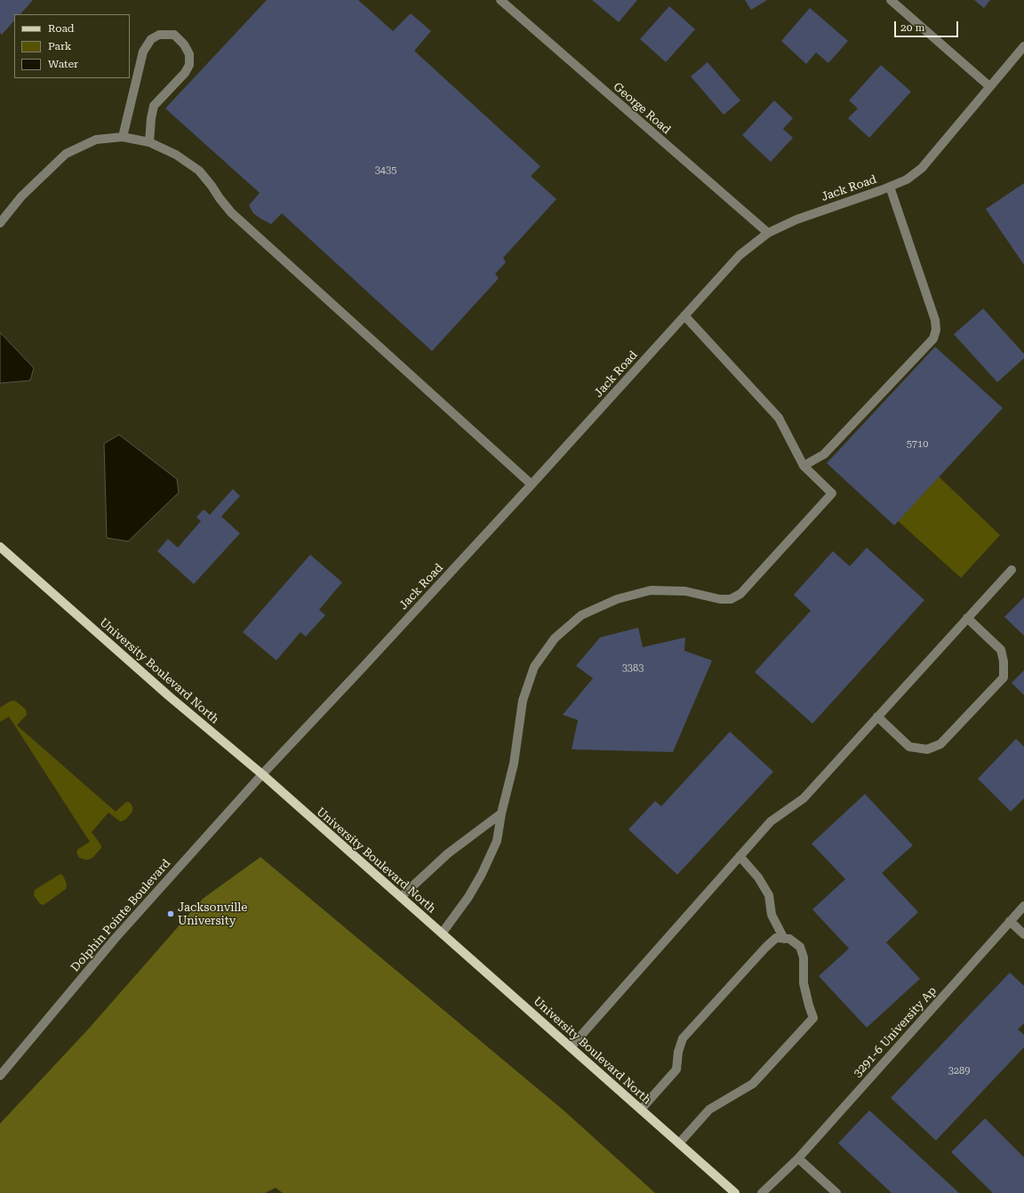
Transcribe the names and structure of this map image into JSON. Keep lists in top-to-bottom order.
{
  "streets": {
    "main road": ["University Boulevard North"],
    "street": [
      "George Road",
      "Jack Road",
      "Dolphin Pointe Boulevard",
      "3291-6 University Ap"
    ]
  },
  "crossings": [
    ["George Road", "Jack Road"],
    ["Jack Road", "University Boulevard North"],
    ["Jack Road", "Dolphin Pointe Boulevard"],
    ["University Boulevard North", "Dolphin Pointe Boulevard"]
  ],
  "places": ["Jacksonville University"],
  "house_numbers": [
    "3435",
    "5710",
    "3383",
    "3289"
  ],
  "legend": ["Road", "Park", "Water"],
  "scale_bar": "20 m"
}
